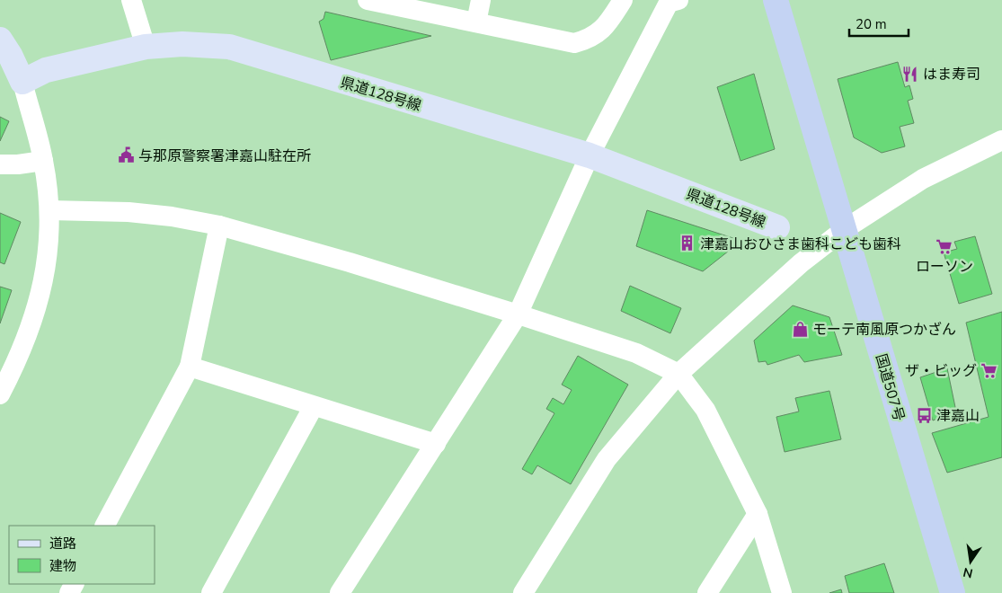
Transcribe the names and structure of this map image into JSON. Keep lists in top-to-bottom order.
{
  "streets": {
    "highway": ["国道507号"],
    "main road": ["県道128号線"]
  },
  "places": {
    "restaurant": ["はま寿司"],
    "public building": ["与那原警察署津嘉山駐在所"],
    "building": ["津嘉山おひさま歯科こども歯科"],
    "supermarket": ["ローソン", "ザ・ビッグ"],
    "shop": ["モーテ南風原つかざん"],
    "bus stop": ["津嘉山"]
  },
  "legend": ["道路", "建物"],
  "scale_bar": "20 m",
  "north": "bottom"
}
